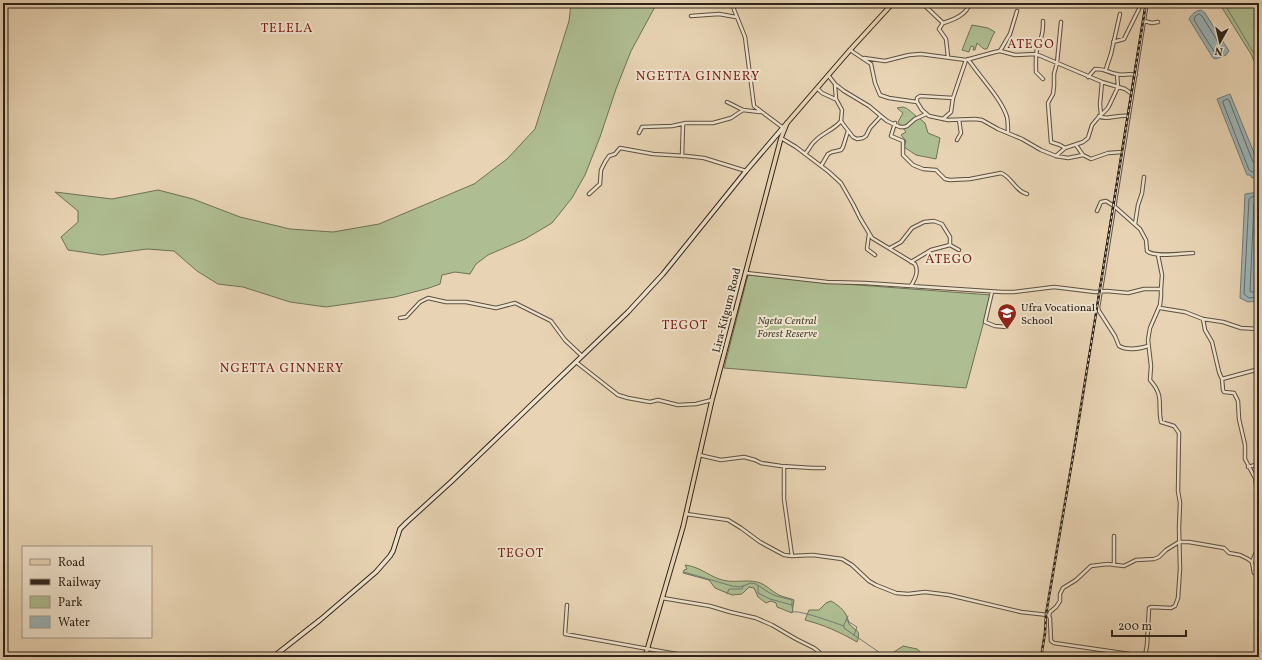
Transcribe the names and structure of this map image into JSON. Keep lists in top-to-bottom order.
{
  "streets": {
    "main road": ["Lira-Kitgum Road"]
  },
  "districts": [
    "TELELA",
    "ATEGO",
    "NGETTA GINNERY",
    "ATEGO",
    "TEGOT",
    "NGETTA GINNERY",
    "TEGOT"
  ],
  "parks": ["Ngeta Central Forest Reserve"],
  "places": {
    "school or university": ["Ufra Vocational School"]
  },
  "legend": [
    "Road",
    "Railway",
    "Park",
    "Water"
  ],
  "scale_bar": "200 m",
  "north": "bottom"
}
